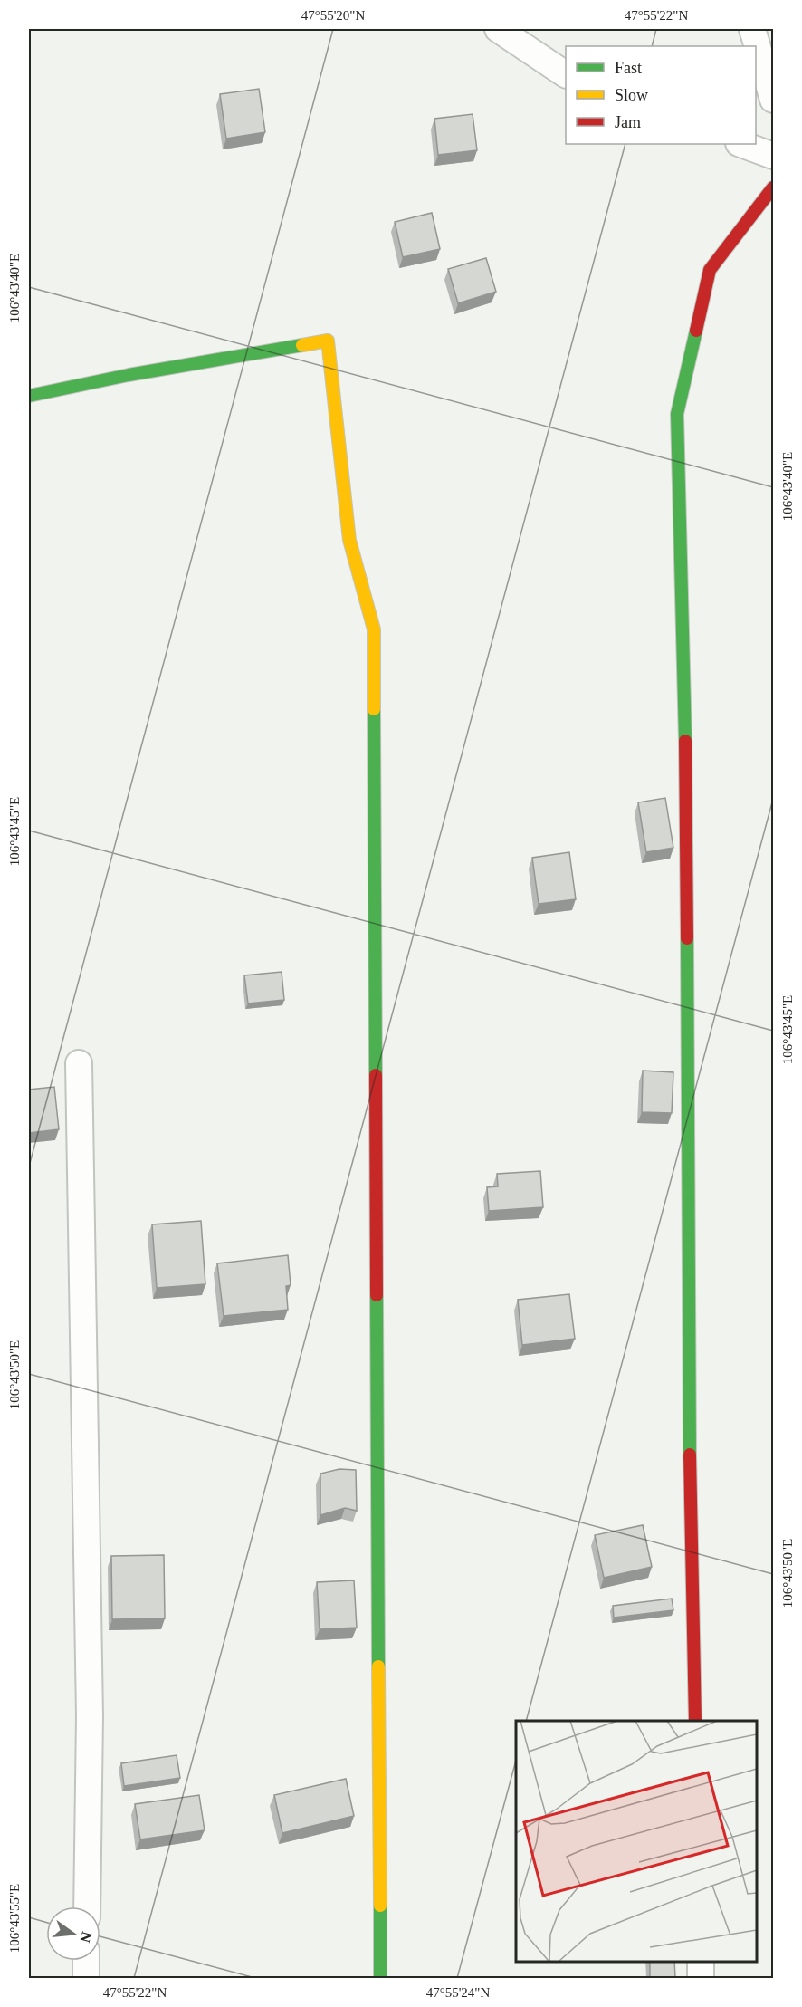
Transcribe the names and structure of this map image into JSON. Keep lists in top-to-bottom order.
{
  "legend": ["Fast", "Slow", "Jam"],
  "north": "right",
  "coordinates": [
    "47°55'20\"N",
    "47°55'22\"N",
    "106°43'40\"E",
    "106°43'45\"E",
    "106°43'50\"E",
    "106°43'55\"E",
    "47°55'24\"N"
  ]
}
